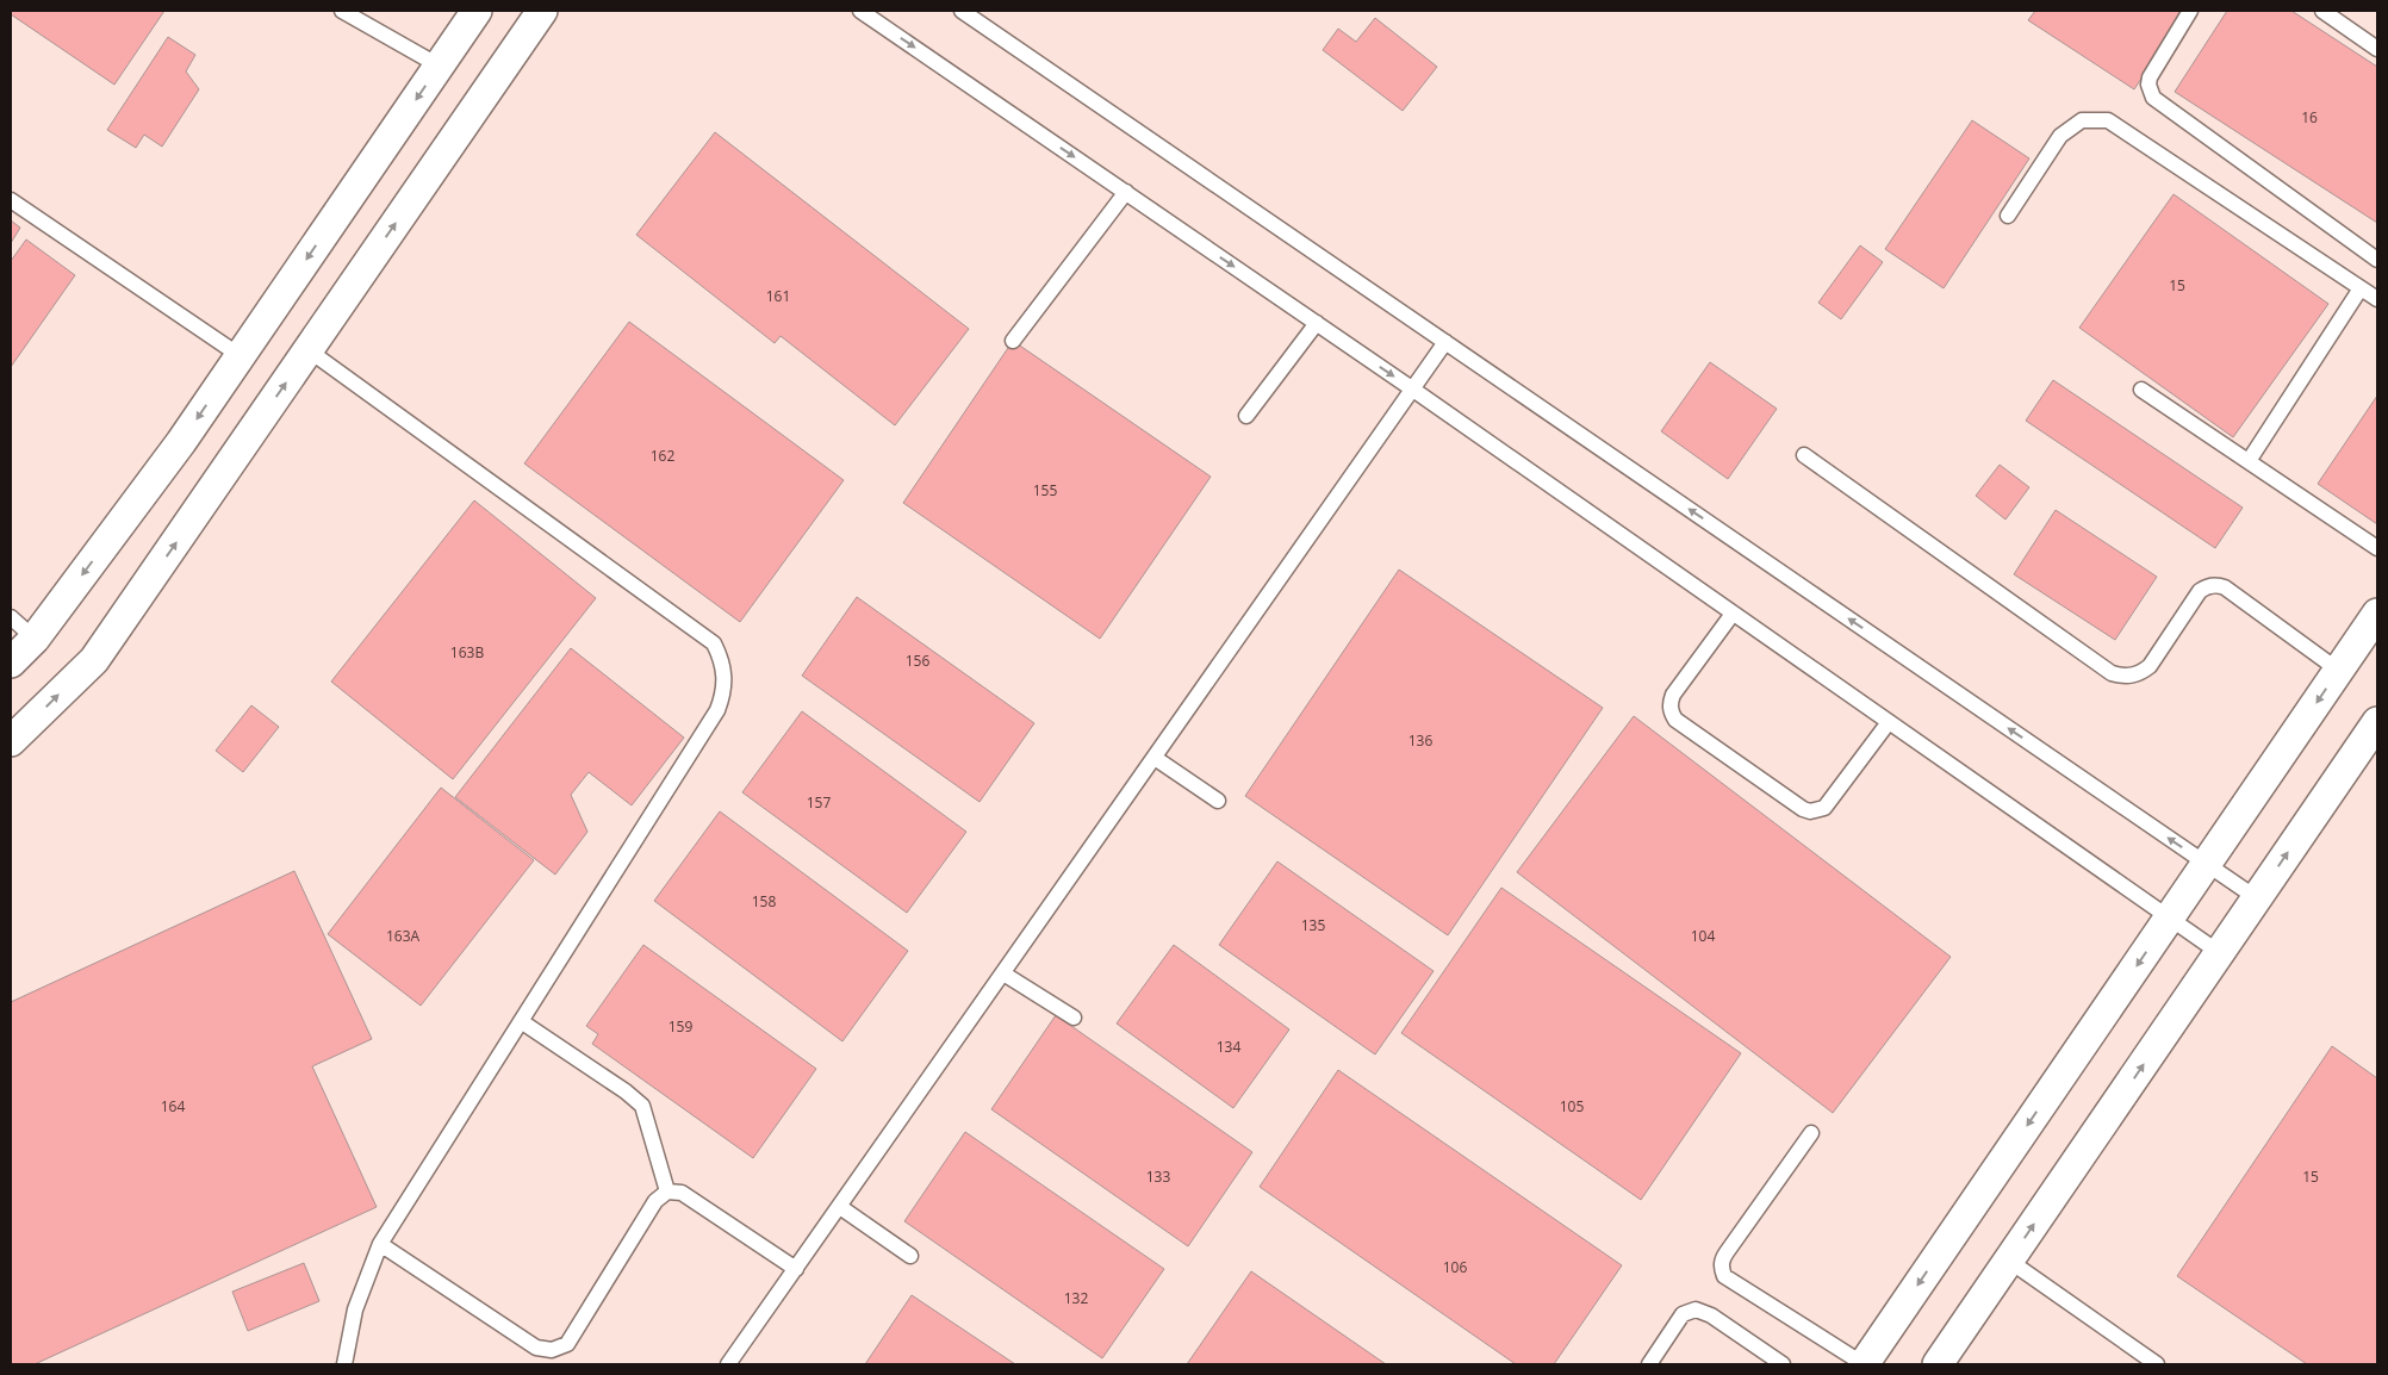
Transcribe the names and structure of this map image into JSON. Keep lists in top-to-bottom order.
{
  "house_numbers": [
    "16",
    "15",
    "161",
    "162",
    "155",
    "163B",
    "156",
    "136",
    "157",
    "158",
    "135",
    "163A",
    "104",
    "159",
    "134",
    "164",
    "105",
    "133",
    "15",
    "106",
    "132"
  ]
}
